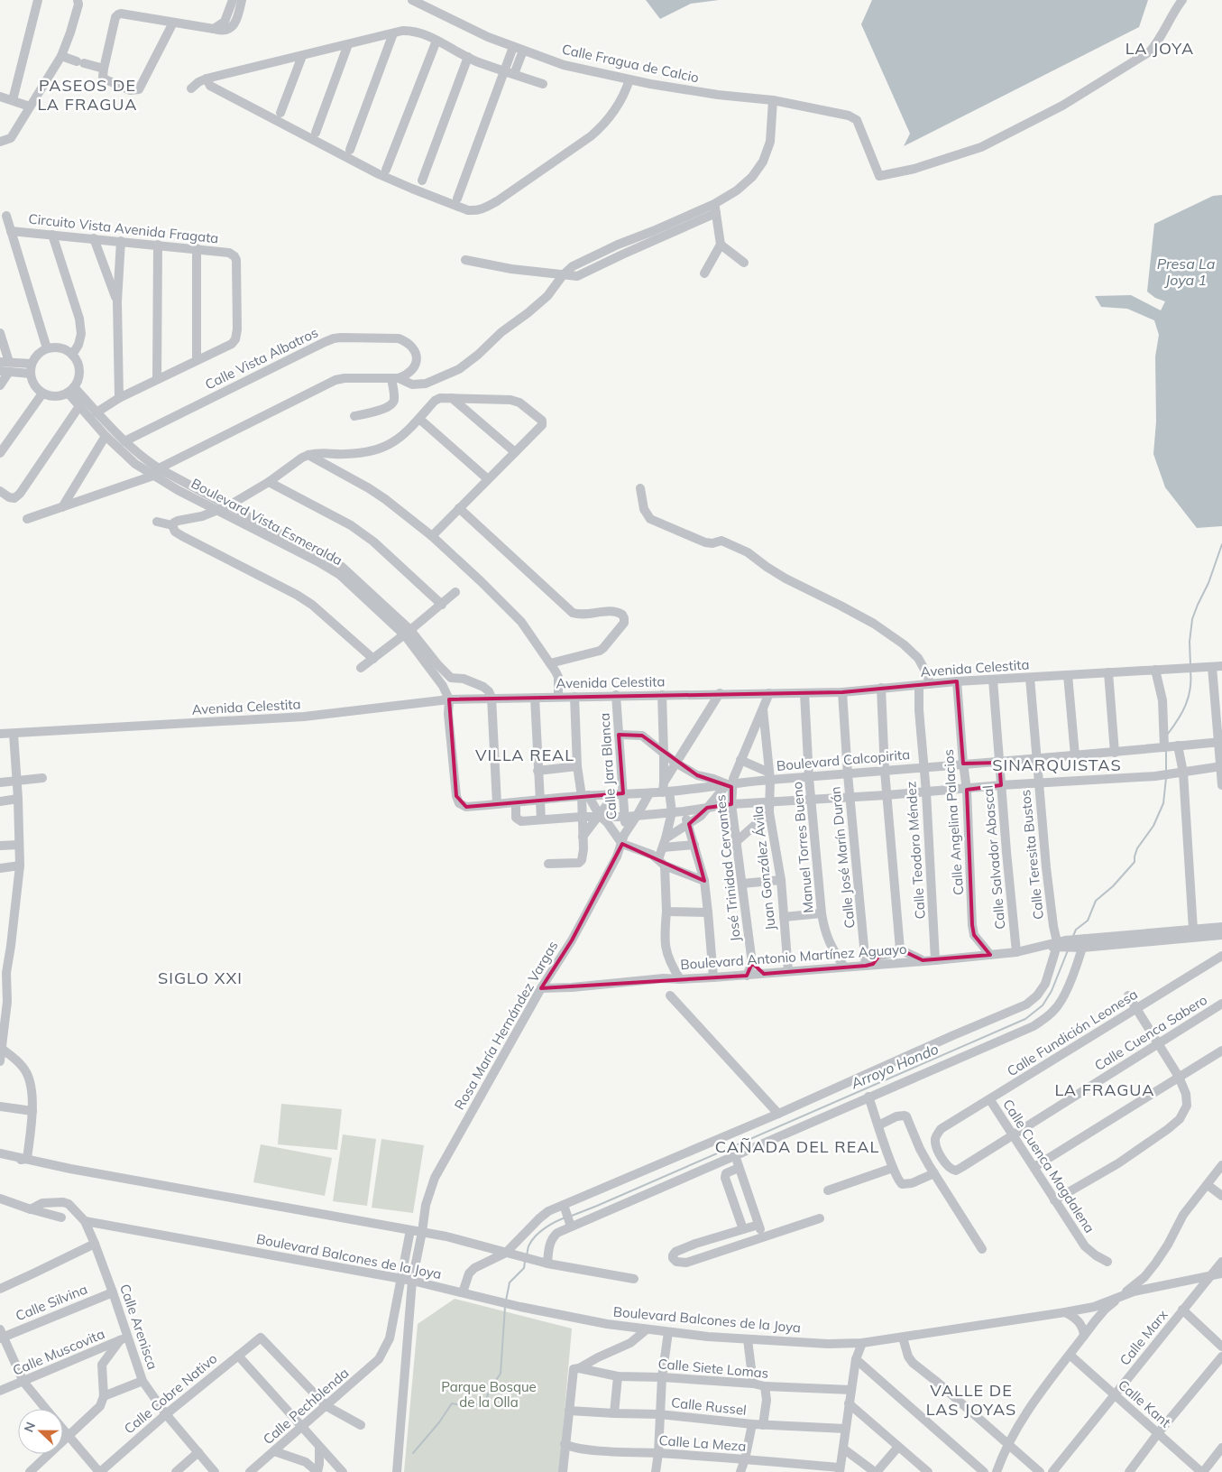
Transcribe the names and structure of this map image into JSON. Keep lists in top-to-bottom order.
{
  "streets": {
    "street": [
      "Calle Fragua de Calcio",
      "Circuito Vista Avenida Fragata",
      "Calle Vista Albatros",
      "Boulevard Vista Esmeralda",
      "Avenida Celestita",
      "Boulevard Calcopirita",
      "Calle Jara Blanca",
      "Calle Angelina Palacios",
      "Manuel Torres Bueno",
      "Calle Teodoro Méndez",
      "Calle Teresita Bustos",
      "Calle José Marín Durán",
      "Calle Salvador Abascal",
      "José Trinidad Cervantes",
      "Juan González Ávila",
      "Boulevard Antonio Martínez Aguayo",
      "Rosa María Hernández Vargas",
      "Calle Fundición Leonesa",
      "Calle Cuenca Sabero",
      "Calle Cuenca Magdalena",
      "Boulevard Balcones de la Joya",
      "Calle Silvina",
      "Calle Arenisca",
      "Calle Marx",
      "Calle Muscovita",
      "Calle Siete Lomas",
      "Calle Cobre Nativo",
      "Calle Kant",
      "Calle Pechblenda",
      "Calle Russel",
      "Calle La Meza"
    ]
  },
  "crossings": [
    ["Circuito Vista Avenida Fragata", "Boulevard Vista Esmeralda"],
    ["Calle Vista Albatros", "Boulevard Vista Esmeralda"],
    ["Boulevard Vista Esmeralda", "Avenida Celestita"],
    ["Boulevard Vista Esmeralda", "Boulevard Calcopirita"],
    ["Avenida Celestita", "Boulevard Calcopirita"],
    ["Avenida Celestita", "Calle Jara Blanca"],
    ["Avenida Celestita", "Calle Angelina Palacios"],
    ["Avenida Celestita", "Manuel Torres Bueno"],
    ["Avenida Celestita", "Calle Teodoro Méndez"],
    ["Avenida Celestita", "Calle Teresita Bustos"],
    ["Avenida Celestita", "Calle José Marín Durán"],
    ["Avenida Celestita", "Calle Salvador Abascal"],
    ["Boulevard Calcopirita", "Calle Jara Blanca"],
    ["Boulevard Calcopirita", "Calle Angelina Palacios"],
    ["Boulevard Calcopirita", "Manuel Torres Bueno"],
    ["Boulevard Calcopirita", "Calle Teodoro Méndez"],
    ["Boulevard Calcopirita", "Calle Teresita Bustos"],
    ["Boulevard Calcopirita", "Calle José Marín Durán"],
    ["Boulevard Calcopirita", "Calle Salvador Abascal"],
    ["Boulevard Calcopirita", "José Trinidad Cervantes"],
    ["Boulevard Calcopirita", "Juan González Ávila"],
    ["Boulevard Calcopirita", "Rosa María Hernández Vargas"],
    ["Calle Jara Blanca", "Rosa María Hernández Vargas"],
    ["Calle Angelina Palacios", "Boulevard Antonio Martínez Aguayo"],
    ["Manuel Torres Bueno", "Boulevard Antonio Martínez Aguayo"],
    ["Calle Teodoro Méndez", "Boulevard Antonio Martínez Aguayo"],
    ["Calle Teresita Bustos", "Boulevard Antonio Martínez Aguayo"],
    ["Calle José Marín Durán", "Boulevard Antonio Martínez Aguayo"],
    ["Calle Salvador Abascal", "Boulevard Antonio Martínez Aguayo"],
    ["Juan González Ávila", "Boulevard Antonio Martínez Aguayo"],
    ["Boulevard Antonio Martínez Aguayo", "Rosa María Hernández Vargas"],
    ["Rosa María Hernández Vargas", "Boulevard Balcones de la Joya"],
    ["Calle Fundición Leonesa", "Calle Cuenca Sabero"],
    ["Calle Fundición Leonesa", "Calle Cuenca Magdalena"],
    ["Calle Cuenca Sabero", "Calle Cuenca Magdalena"],
    ["Boulevard Balcones de la Joya", "Calle Arenisca"],
    ["Boulevard Balcones de la Joya", "Calle Marx"],
    ["Boulevard Balcones de la Joya", "Calle Pechblenda"],
    ["Calle Silvina", "Calle Arenisca"],
    ["Calle Arenisca", "Calle Muscovita"],
    ["Calle Arenisca", "Calle Cobre Nativo"],
    ["Calle Marx", "Calle Kant"],
    ["Calle Cobre Nativo", "Calle Pechblenda"]
  ],
  "districts": [
    "LA JOYA",
    "PASEOS DE LA FRAGUA",
    "VILLA REAL",
    "SINARQUISTAS",
    "SIGLO XXI",
    "LA FRAGUA",
    "CAÑADA DEL REAL",
    "VALLE DE LAS JOYAS"
  ],
  "water": ["Presa La Joya 1", "Arroyo Hondo"],
  "parks": ["Parque Bosque de la Olla"],
  "north": "left"
}
